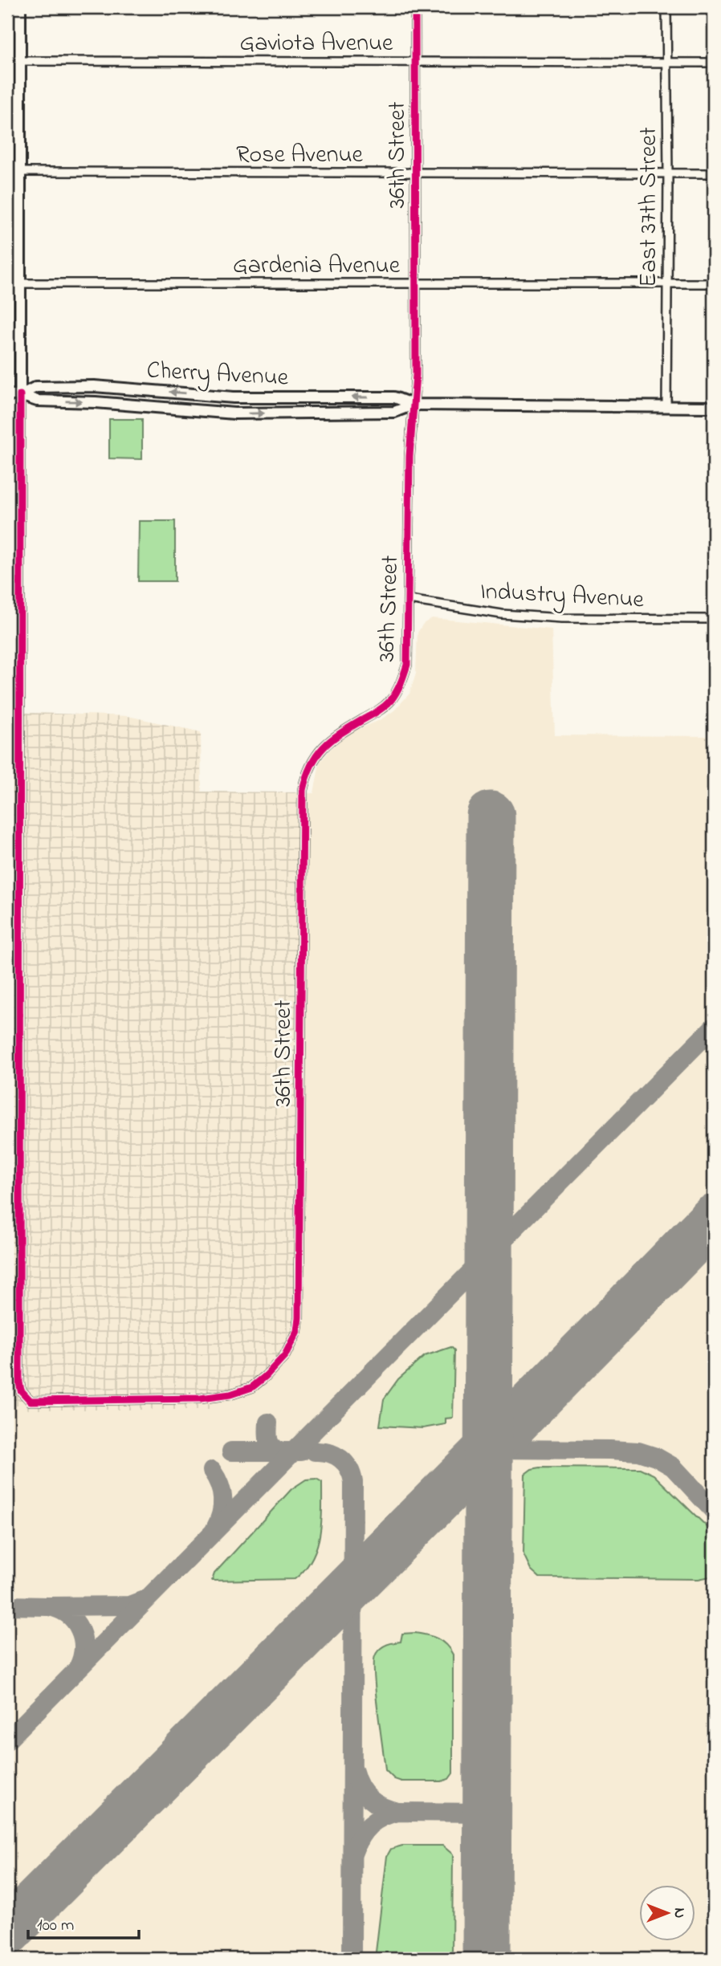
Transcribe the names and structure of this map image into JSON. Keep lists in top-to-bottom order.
{
  "streets": {
    "main road": ["Cherry Avenue"],
    "street": [
      "Gaviota Avenue",
      "Rose Avenue",
      "36th Street",
      "East 37th Street",
      "Gardenia Avenue",
      "Industry Avenue"
    ]
  },
  "crossings": [
    ["Gaviota Avenue", "36th Street"],
    ["Gaviota Avenue", "East 37th Street"],
    ["Rose Avenue", "36th Street"],
    ["Rose Avenue", "East 37th Street"],
    ["36th Street", "Gardenia Avenue"],
    ["36th Street", "Cherry Avenue"],
    ["36th Street", "Industry Avenue"],
    ["East 37th Street", "Gardenia Avenue"],
    ["East 37th Street", "Cherry Avenue"]
  ],
  "scale_bar": "100 m",
  "north": "right"
}
